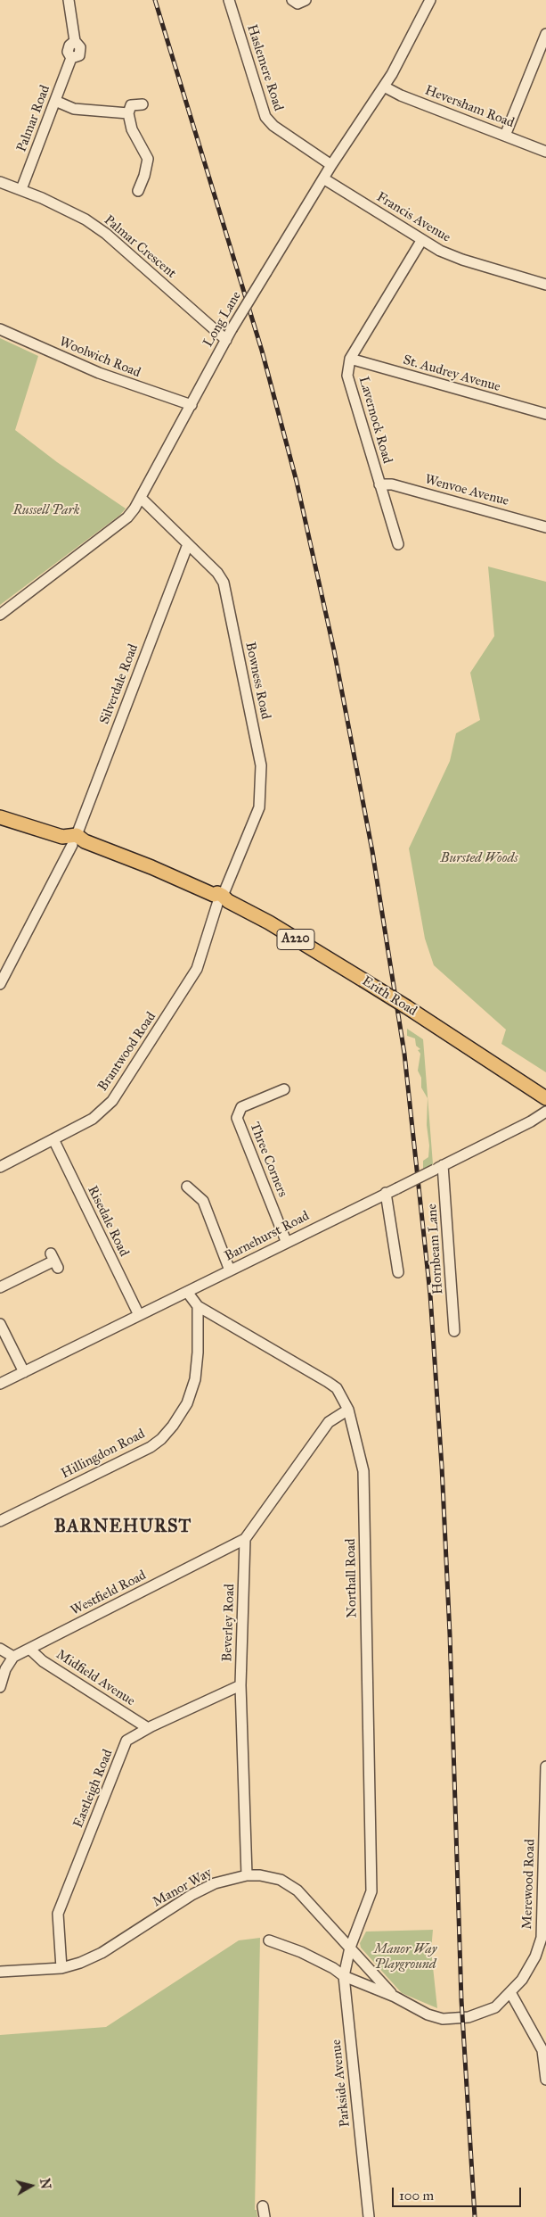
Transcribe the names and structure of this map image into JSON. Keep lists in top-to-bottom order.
{
  "streets": {
    "main road": ["A220", "Erith Road"],
    "street": [
      "Haslemere Road",
      "Heversham Road",
      "Palmar Road",
      "Francis Avenue",
      "Palmar Crescent",
      "Long Lane",
      "Woolwich Road",
      "St. Audrey Avenue",
      "Lavernock Road",
      "Wenvoe Avenue",
      "Bowness Road",
      "Silverdale Road",
      "Brantwood Road",
      "Three Corners",
      "Risedale Road",
      "Barnehurst Road",
      "Hornbeam Lane",
      "Hillingdon Road",
      "Northall Road",
      "Westfield Road",
      "Beverley Road",
      "Midfield Avenue",
      "Eastleigh Road",
      "Merewood Road",
      "Manor Way",
      "Parkside Avenue"
    ]
  },
  "crossings": [
    ["Haslemere Road", "Long Lane"],
    ["Heversham Road", "Long Lane"],
    ["Palmar Road", "Palmar Crescent"],
    ["Francis Avenue", "Long Lane"],
    ["Francis Avenue", "Lavernock Road"],
    ["Palmar Crescent", "Long Lane"],
    ["Long Lane", "Woolwich Road"],
    ["Long Lane", "Bowness Road"],
    ["St. Audrey Avenue", "Lavernock Road"],
    ["Lavernock Road", "Wenvoe Avenue"],
    ["Bowness Road", "Silverdale Road"],
    ["Bowness Road", "Erith Road"],
    ["Bowness Road", "Brantwood Road"],
    ["Silverdale Road", "Erith Road"],
    ["Erith Road", "Brantwood Road"],
    ["Brantwood Road", "Risedale Road"],
    ["Three Corners", "Barnehurst Road"],
    ["Risedale Road", "Barnehurst Road"],
    ["Barnehurst Road", "Hornbeam Lane"],
    ["Barnehurst Road", "Northall Road"],
    ["Hillingdon Road", "Northall Road"],
    ["Northall Road", "Manor Way"],
    ["Northall Road", "Parkside Avenue"],
    ["Westfield Road", "Beverley Road"],
    ["Westfield Road", "Midfield Avenue"],
    ["Beverley Road", "Eastleigh Road"],
    ["Beverley Road", "Manor Way"],
    ["Midfield Avenue", "Eastleigh Road"],
    ["Eastleigh Road", "Manor Way"],
    ["Merewood Road", "Manor Way"],
    ["Manor Way", "Parkside Avenue"]
  ],
  "districts": ["BARNEHURST"],
  "parks": ["Russell Park", "Bursted Woods", "Manor Way Playground"],
  "scale_bar": "100 m",
  "north": "right"
}
